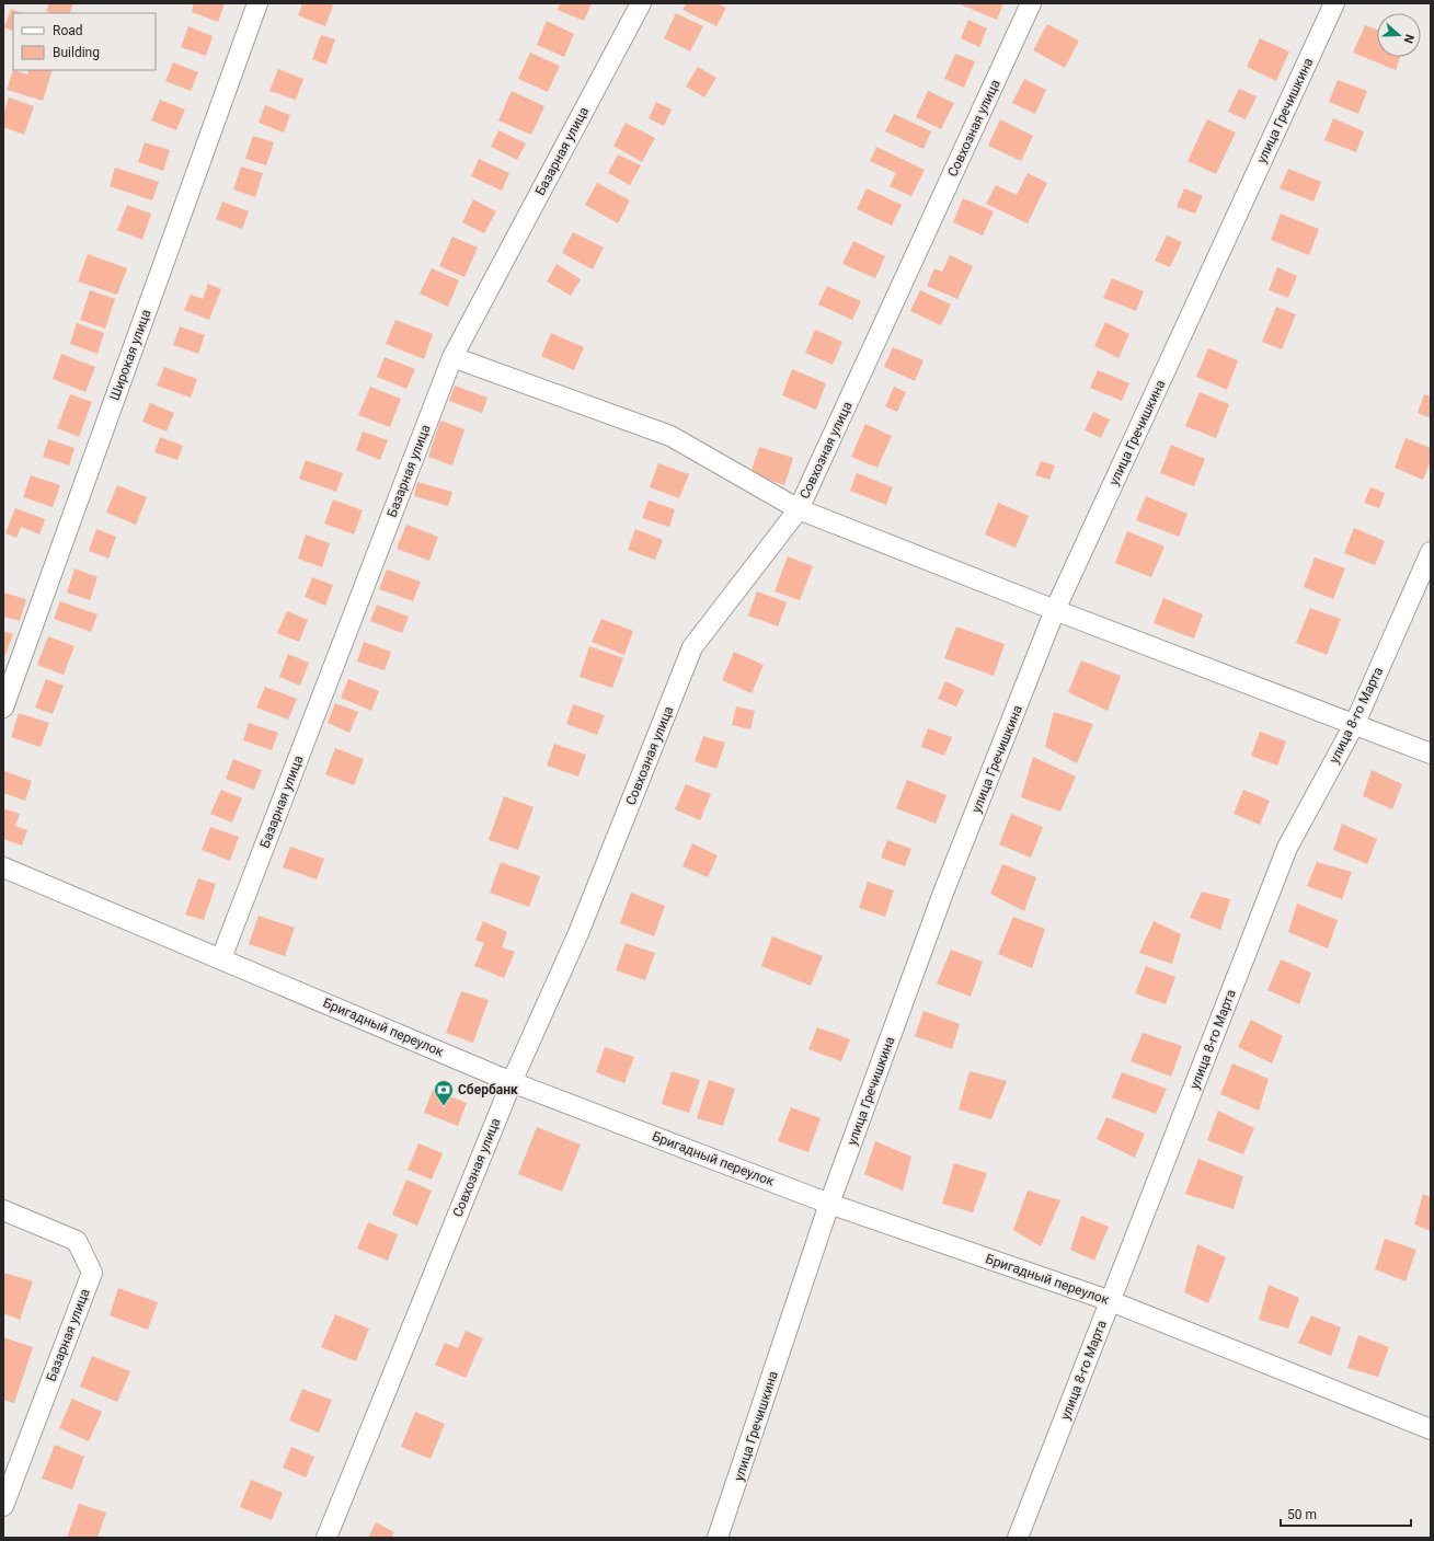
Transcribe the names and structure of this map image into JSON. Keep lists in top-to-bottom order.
{
  "streets": {
    "street": [
      "улица Гречишкина",
      "Совхозная улица",
      "Базарная улица",
      "Широкая улица",
      "улица 8-го Марта",
      "Бригадный переулок"
    ]
  },
  "crossings": [
    ["улица Гречишкина", "Бригадный переулок"],
    ["Совхозная улица", "Бригадный переулок"],
    ["Базарная улица", "Бригадный переулок"],
    ["улица 8-го Марта", "Бригадный переулок"]
  ],
  "places": {
    "bank": ["Сбербанк"]
  },
  "legend": ["Road", "Building"],
  "scale_bar": "50 m",
  "north": "right"
}
